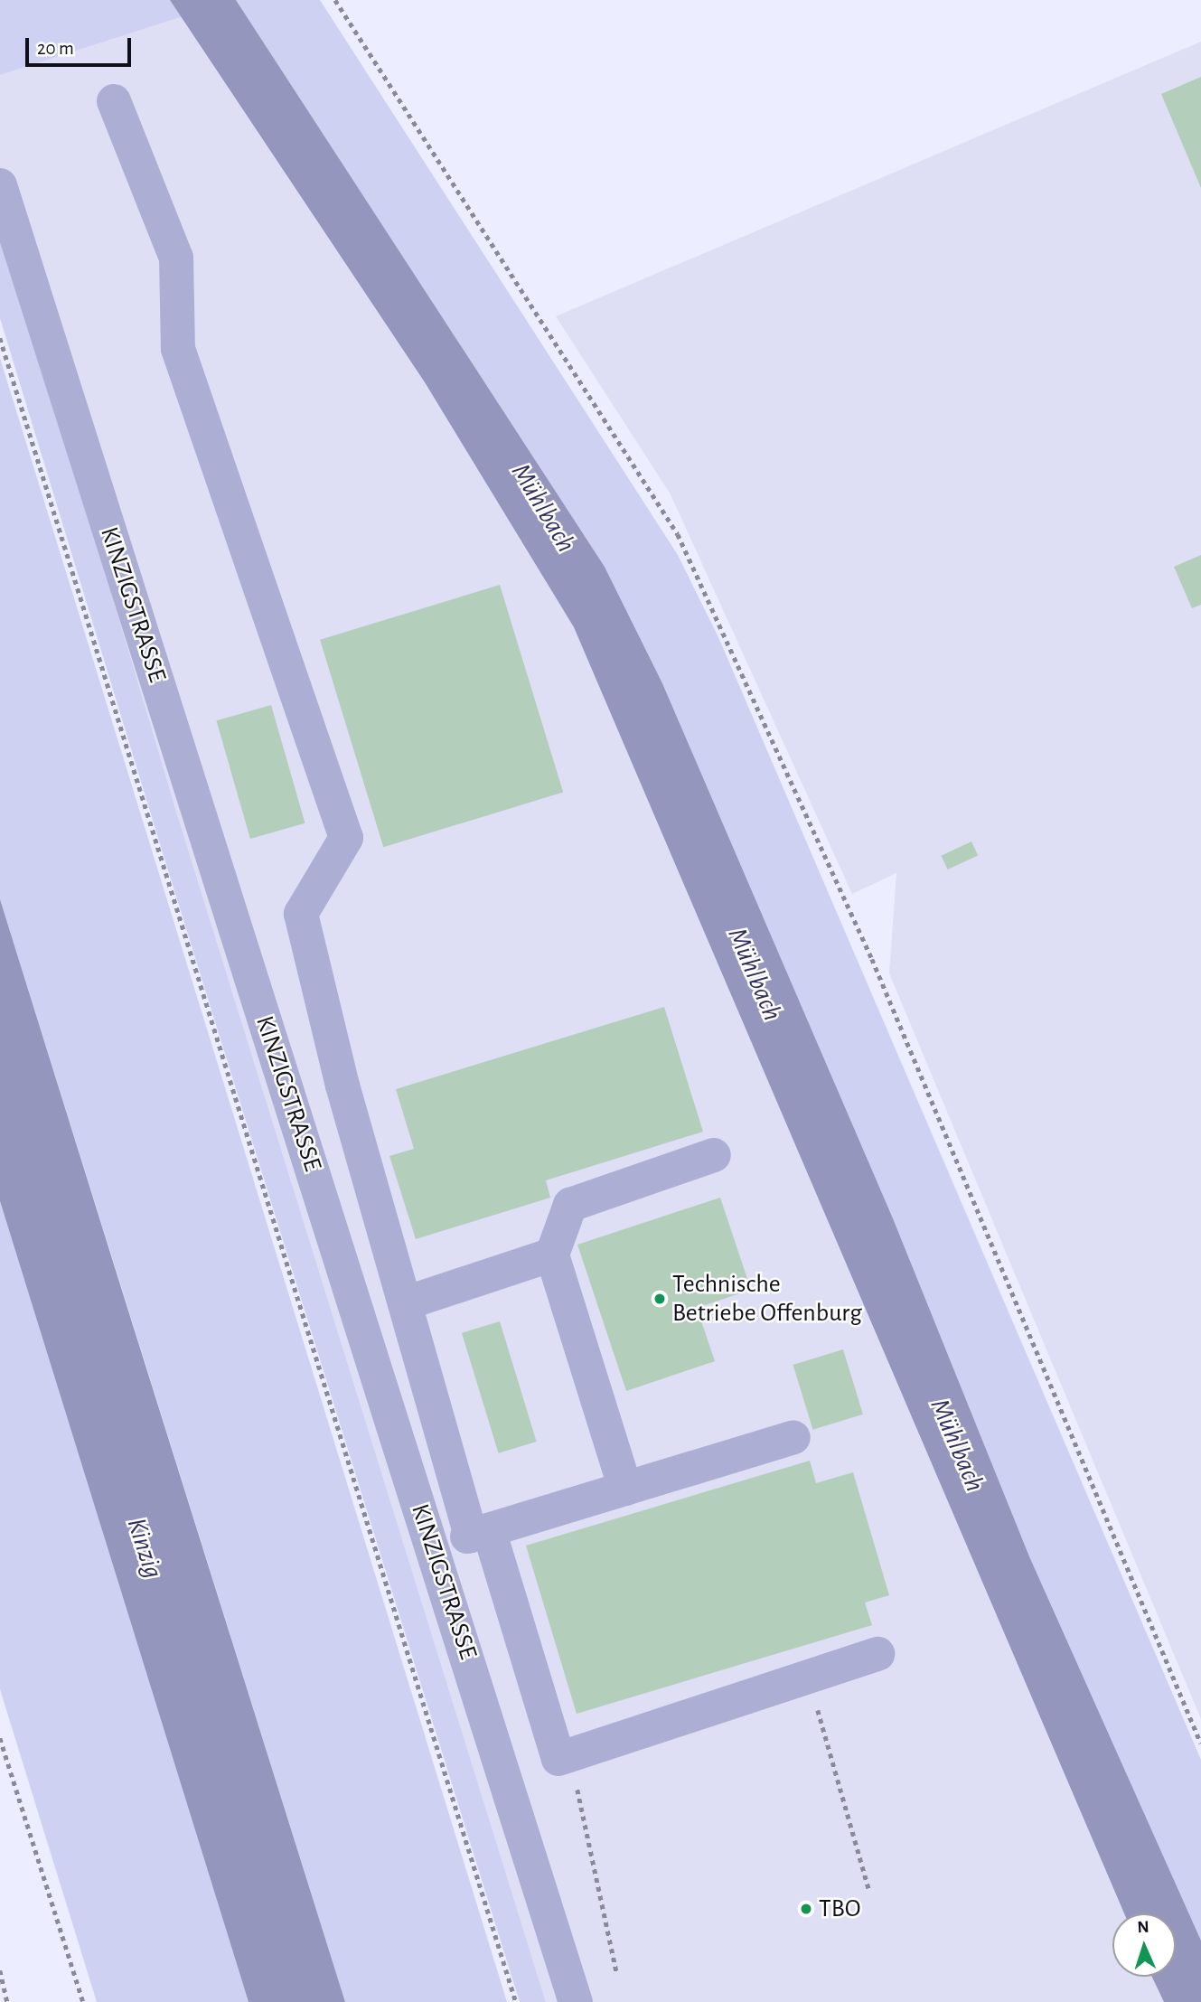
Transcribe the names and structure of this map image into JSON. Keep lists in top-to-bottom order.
{
  "streets": {
    "lane": ["KINZIGSTRASSE"]
  },
  "water": ["Mühlbach", "Kinzig"],
  "places": ["Technische Betriebe Offenburg", "TBO"],
  "scale_bar": "20 m",
  "north": "top"
}
